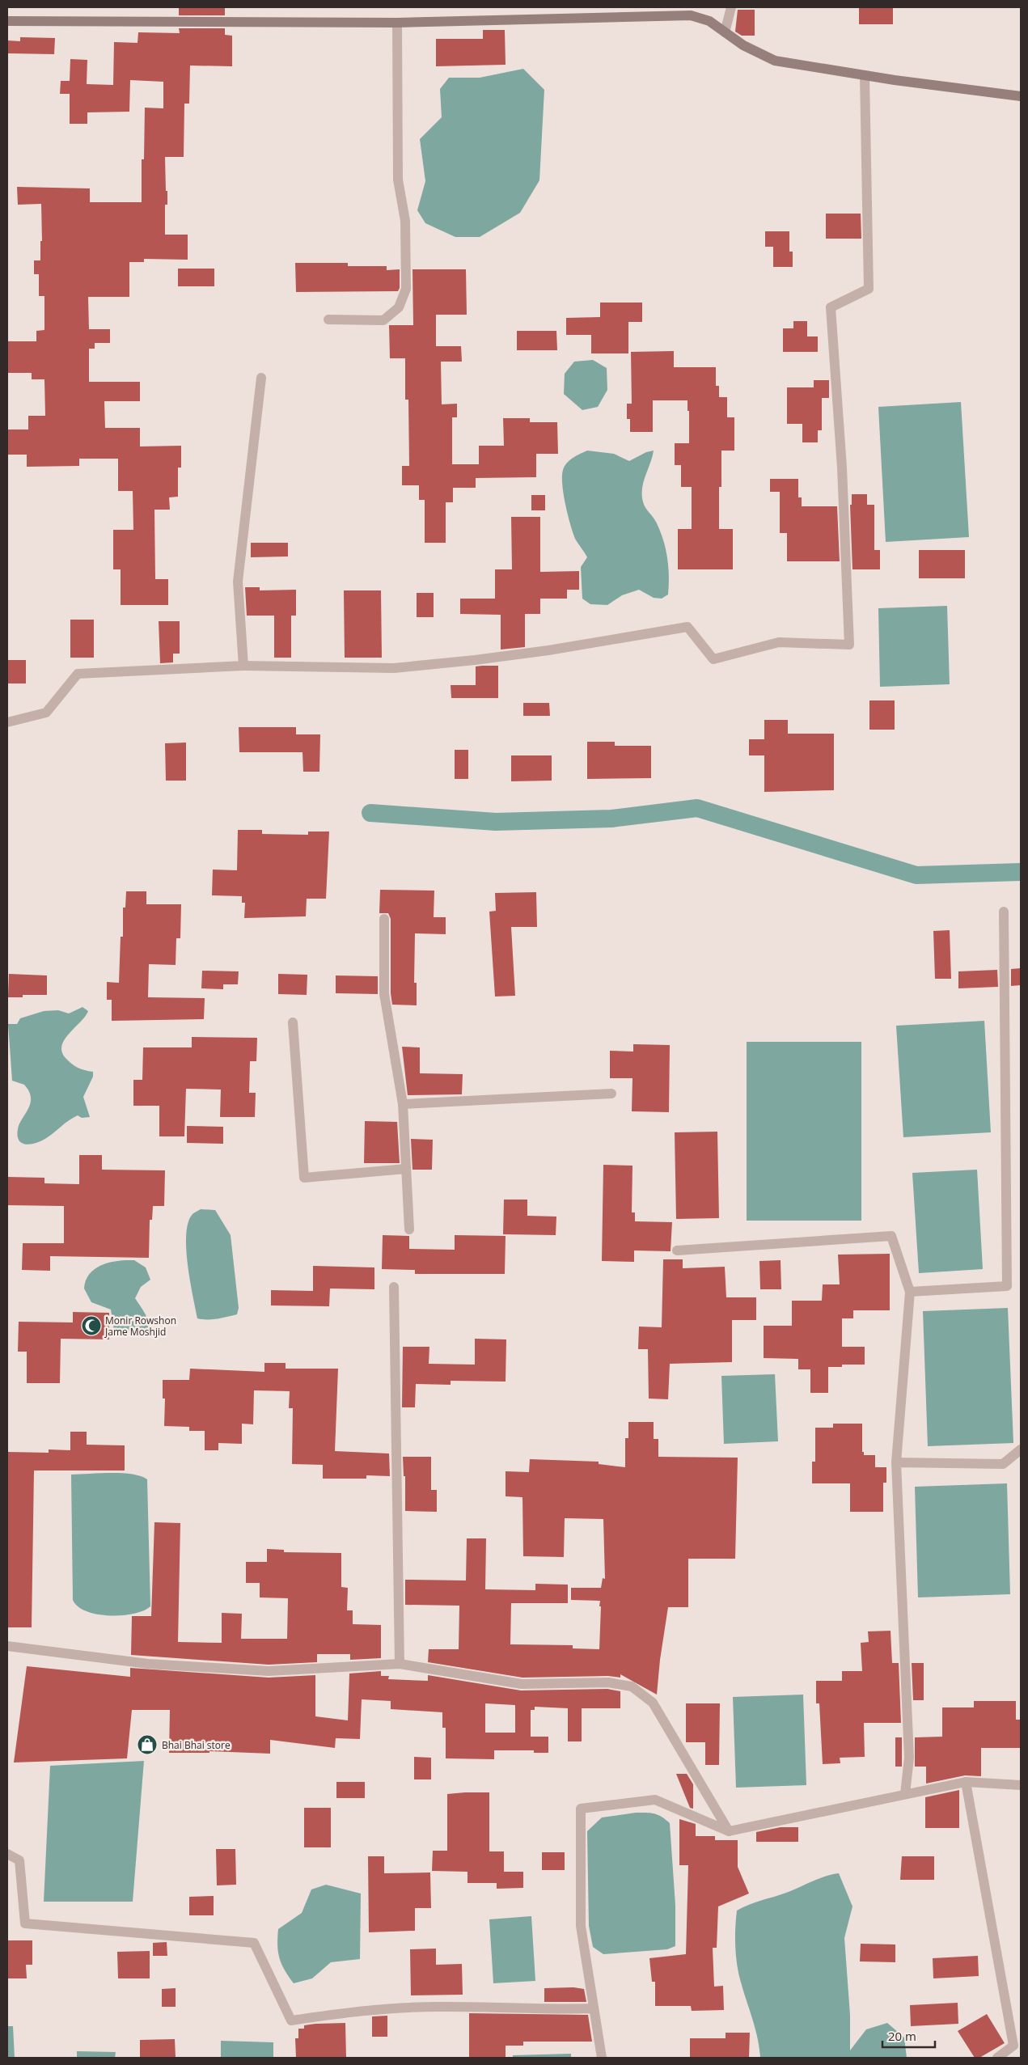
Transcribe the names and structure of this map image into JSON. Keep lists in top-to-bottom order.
{
  "places": {
    "mosque": ["Monir Rowshon Jame Moshjid"],
    "shop": ["Bhai Bhai store"]
  },
  "scale_bar": "20 m"
}
